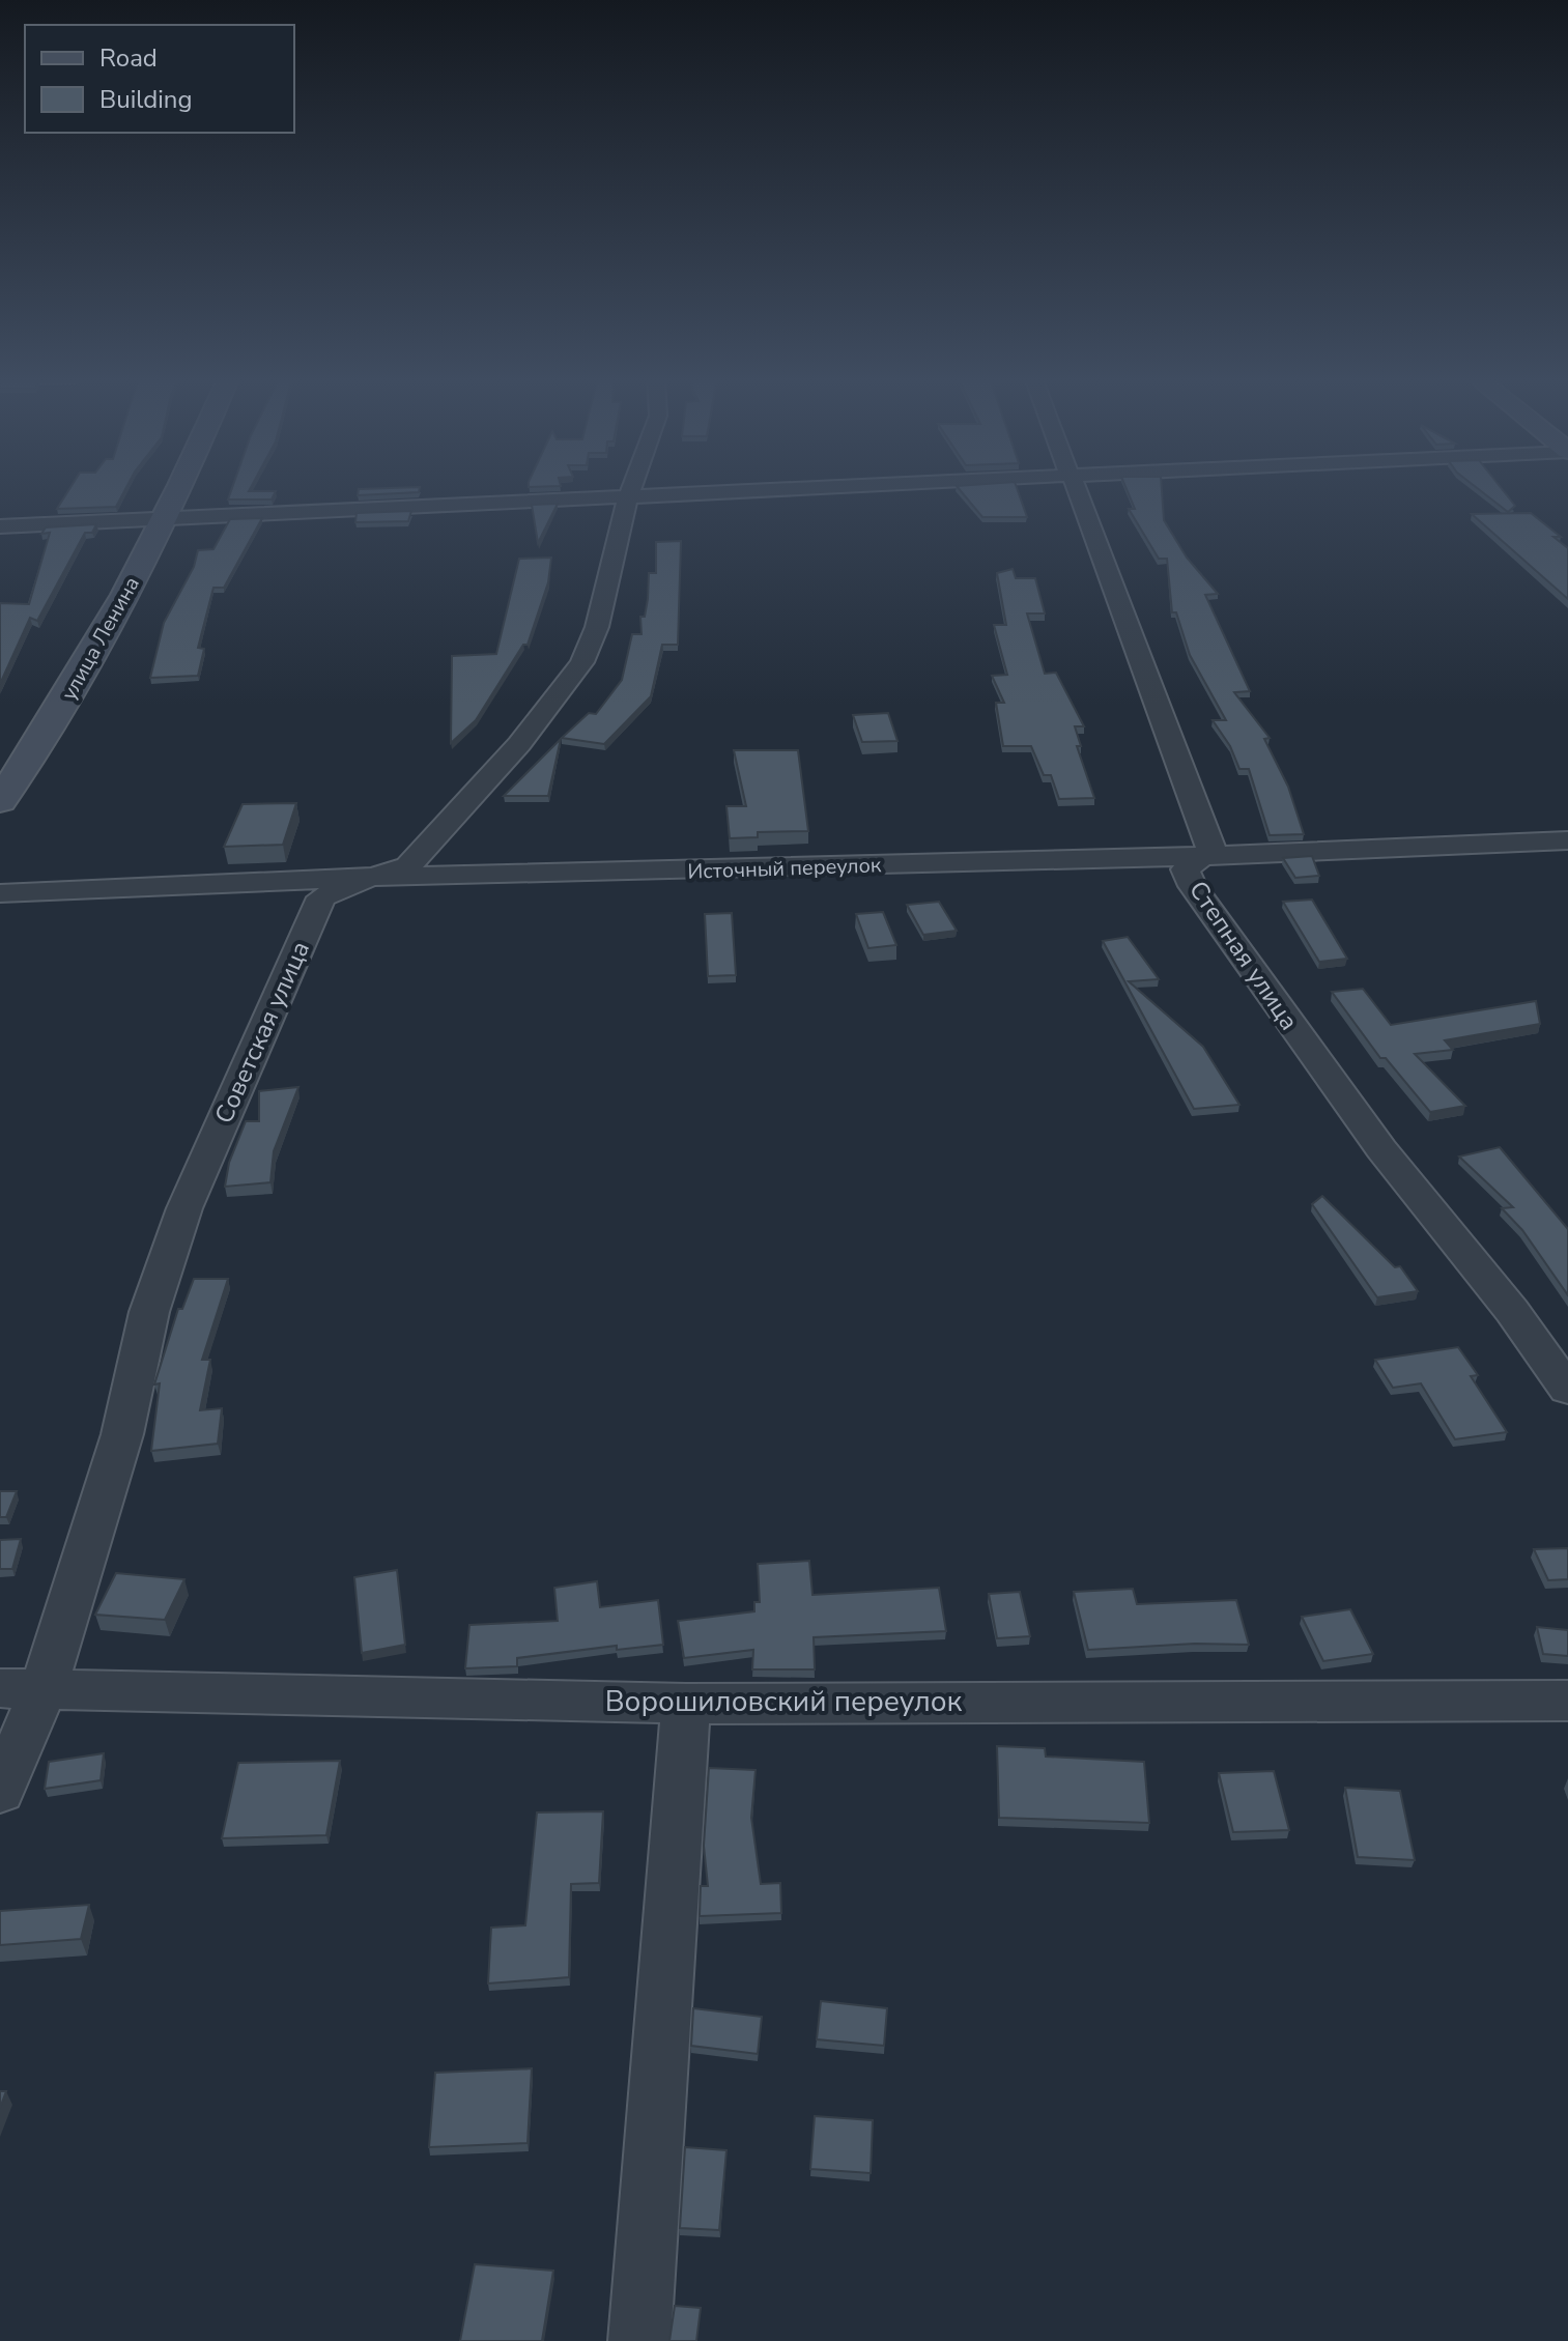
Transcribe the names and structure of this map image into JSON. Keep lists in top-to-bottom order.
{
  "streets": {
    "street": [
      "улица Ленина",
      "Источный переулок",
      "Степная улица",
      "Советская улица",
      "Ворошиловский переулок"
    ]
  },
  "crossings": [
    ["Источный переулок", "Степная улица"],
    ["Источный переулок", "Советская улица"],
    ["Советская улица", "Ворошиловский переулок"]
  ],
  "legend": ["Road", "Building"]
}
